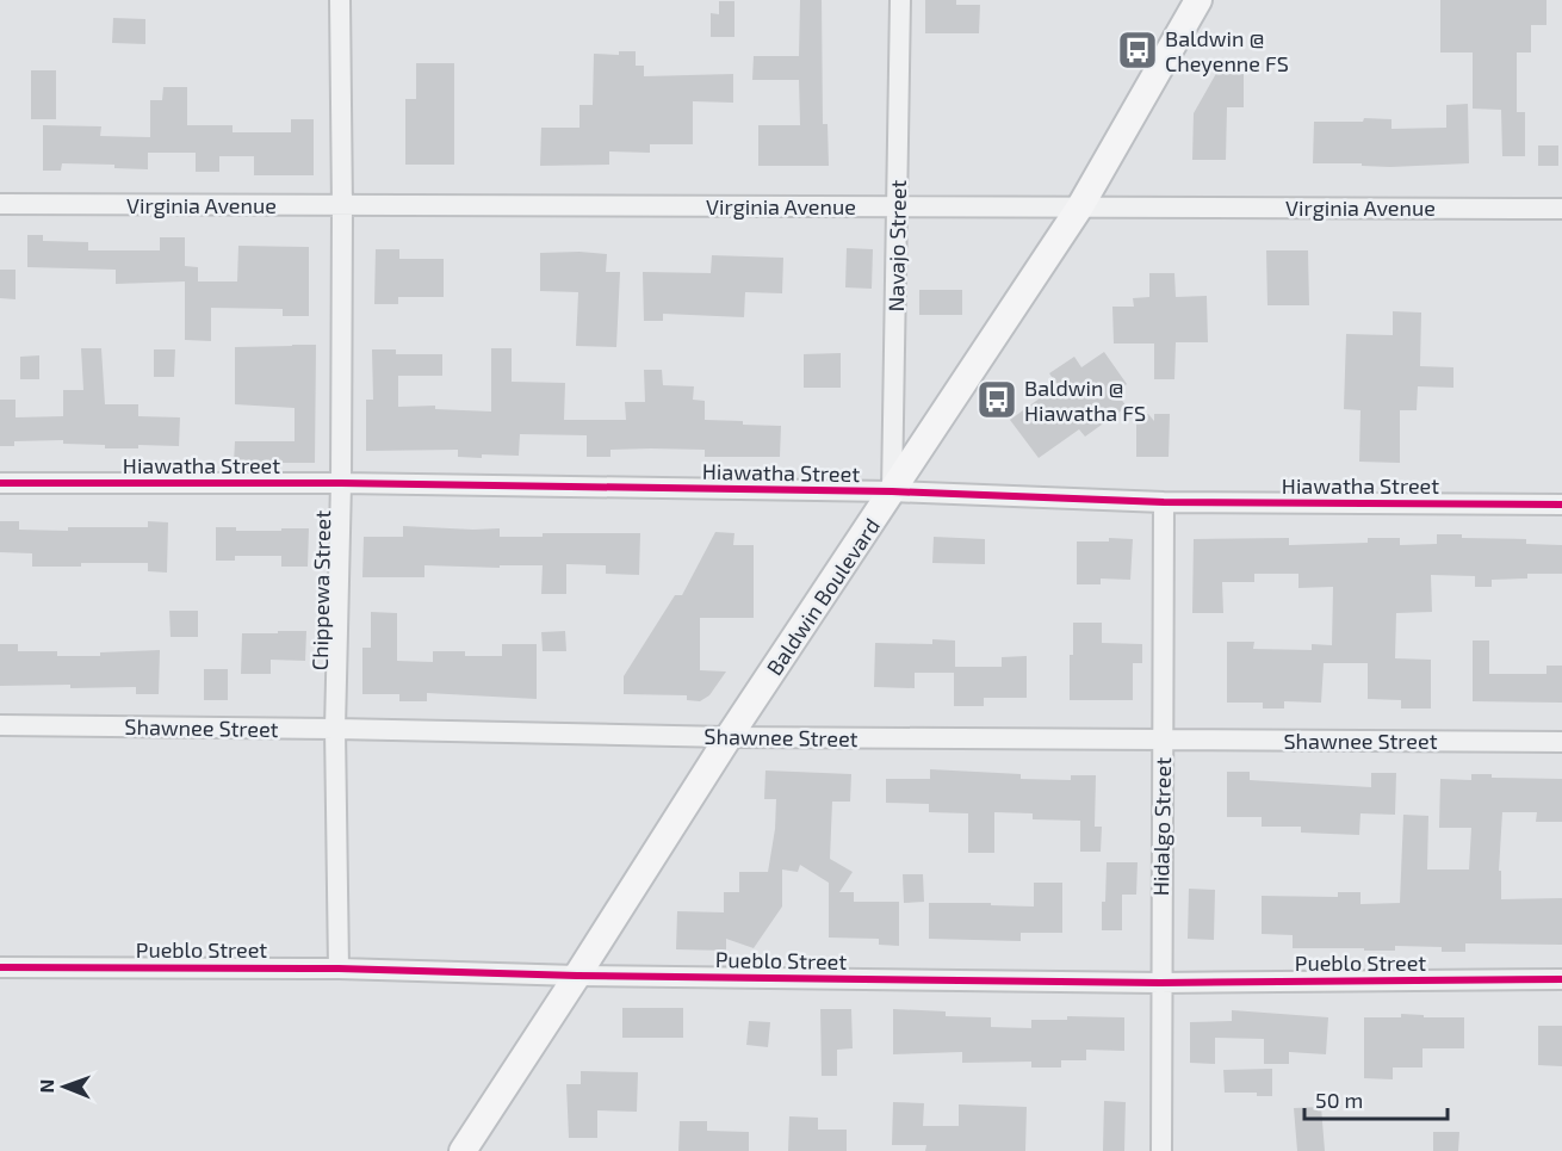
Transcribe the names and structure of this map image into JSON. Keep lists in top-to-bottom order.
{
  "streets": {
    "main road": ["Baldwin Boulevard"],
    "street": [
      "Virginia Avenue",
      "Navajo Street",
      "Hiawatha Street",
      "Chippewa Street",
      "Shawnee Street",
      "Hidalgo Street",
      "Pueblo Street"
    ]
  },
  "crossings": [
    ["Virginia Avenue", "Navajo Street"],
    ["Virginia Avenue", "Chippewa Street"],
    ["Virginia Avenue", "Baldwin Boulevard"],
    ["Navajo Street", "Hiawatha Street"],
    ["Navajo Street", "Baldwin Boulevard"],
    ["Hiawatha Street", "Chippewa Street"],
    ["Hiawatha Street", "Baldwin Boulevard"],
    ["Hiawatha Street", "Hidalgo Street"],
    ["Chippewa Street", "Shawnee Street"],
    ["Chippewa Street", "Pueblo Street"],
    ["Baldwin Boulevard", "Shawnee Street"],
    ["Baldwin Boulevard", "Pueblo Street"],
    ["Shawnee Street", "Hidalgo Street"],
    ["Hidalgo Street", "Pueblo Street"]
  ],
  "places": {
    "bus stop": ["Baldwin @ Cheyenne FS", "Baldwin @ Hiawatha FS"]
  },
  "scale_bar": "50 m",
  "north": "left"
}
